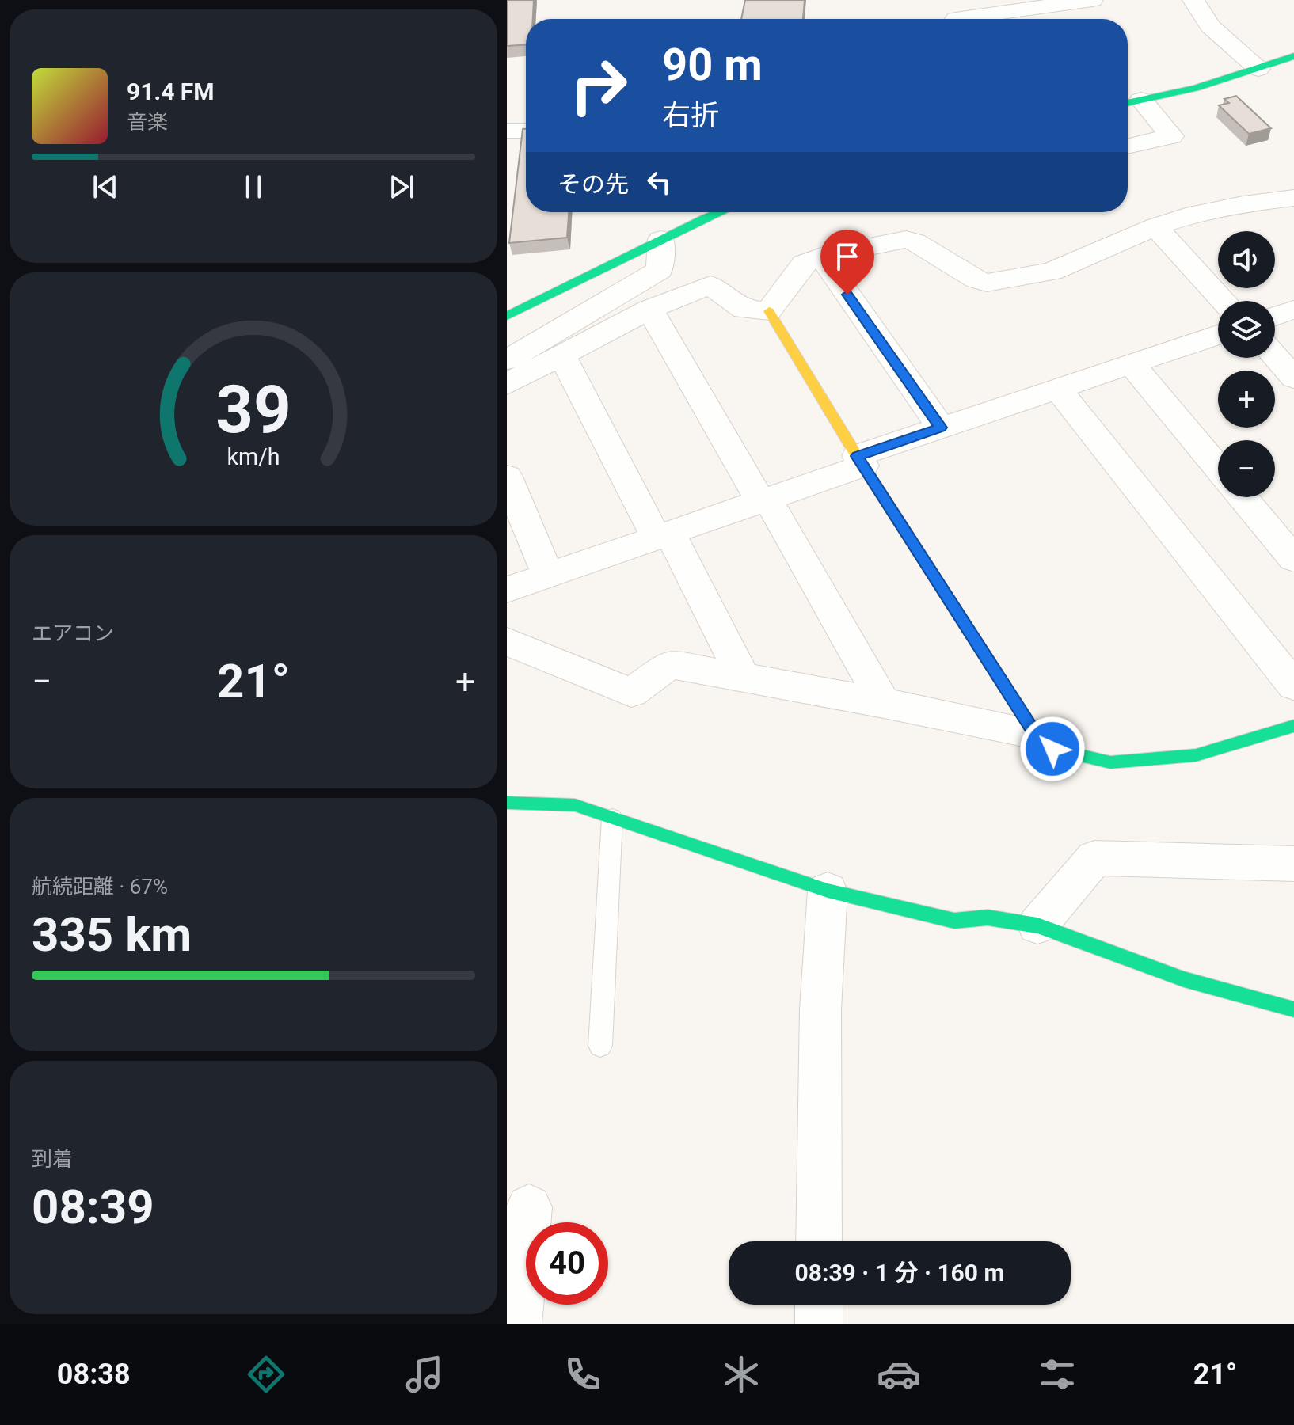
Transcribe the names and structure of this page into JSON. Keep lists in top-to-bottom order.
{
  "page": {
    "turn": ["90 m", "右折"],
    "song": ["91.4 FM", "音楽"],
    "then": "その先",
    "map_buttons": ["+", "−"],
    "tile": [
      "エアコン",
      ["航続距離 · 67%", "335 km"],
      ["到着", "08:39"]
    ],
    "heat": ["−", "21°", "+"],
    "limit": "40",
    "trip": "08:39 · 1 分 · 160 m",
    "tabs": ["08:38", "21°"],
    "gauge": ["39", "km/h"]
  }
}
